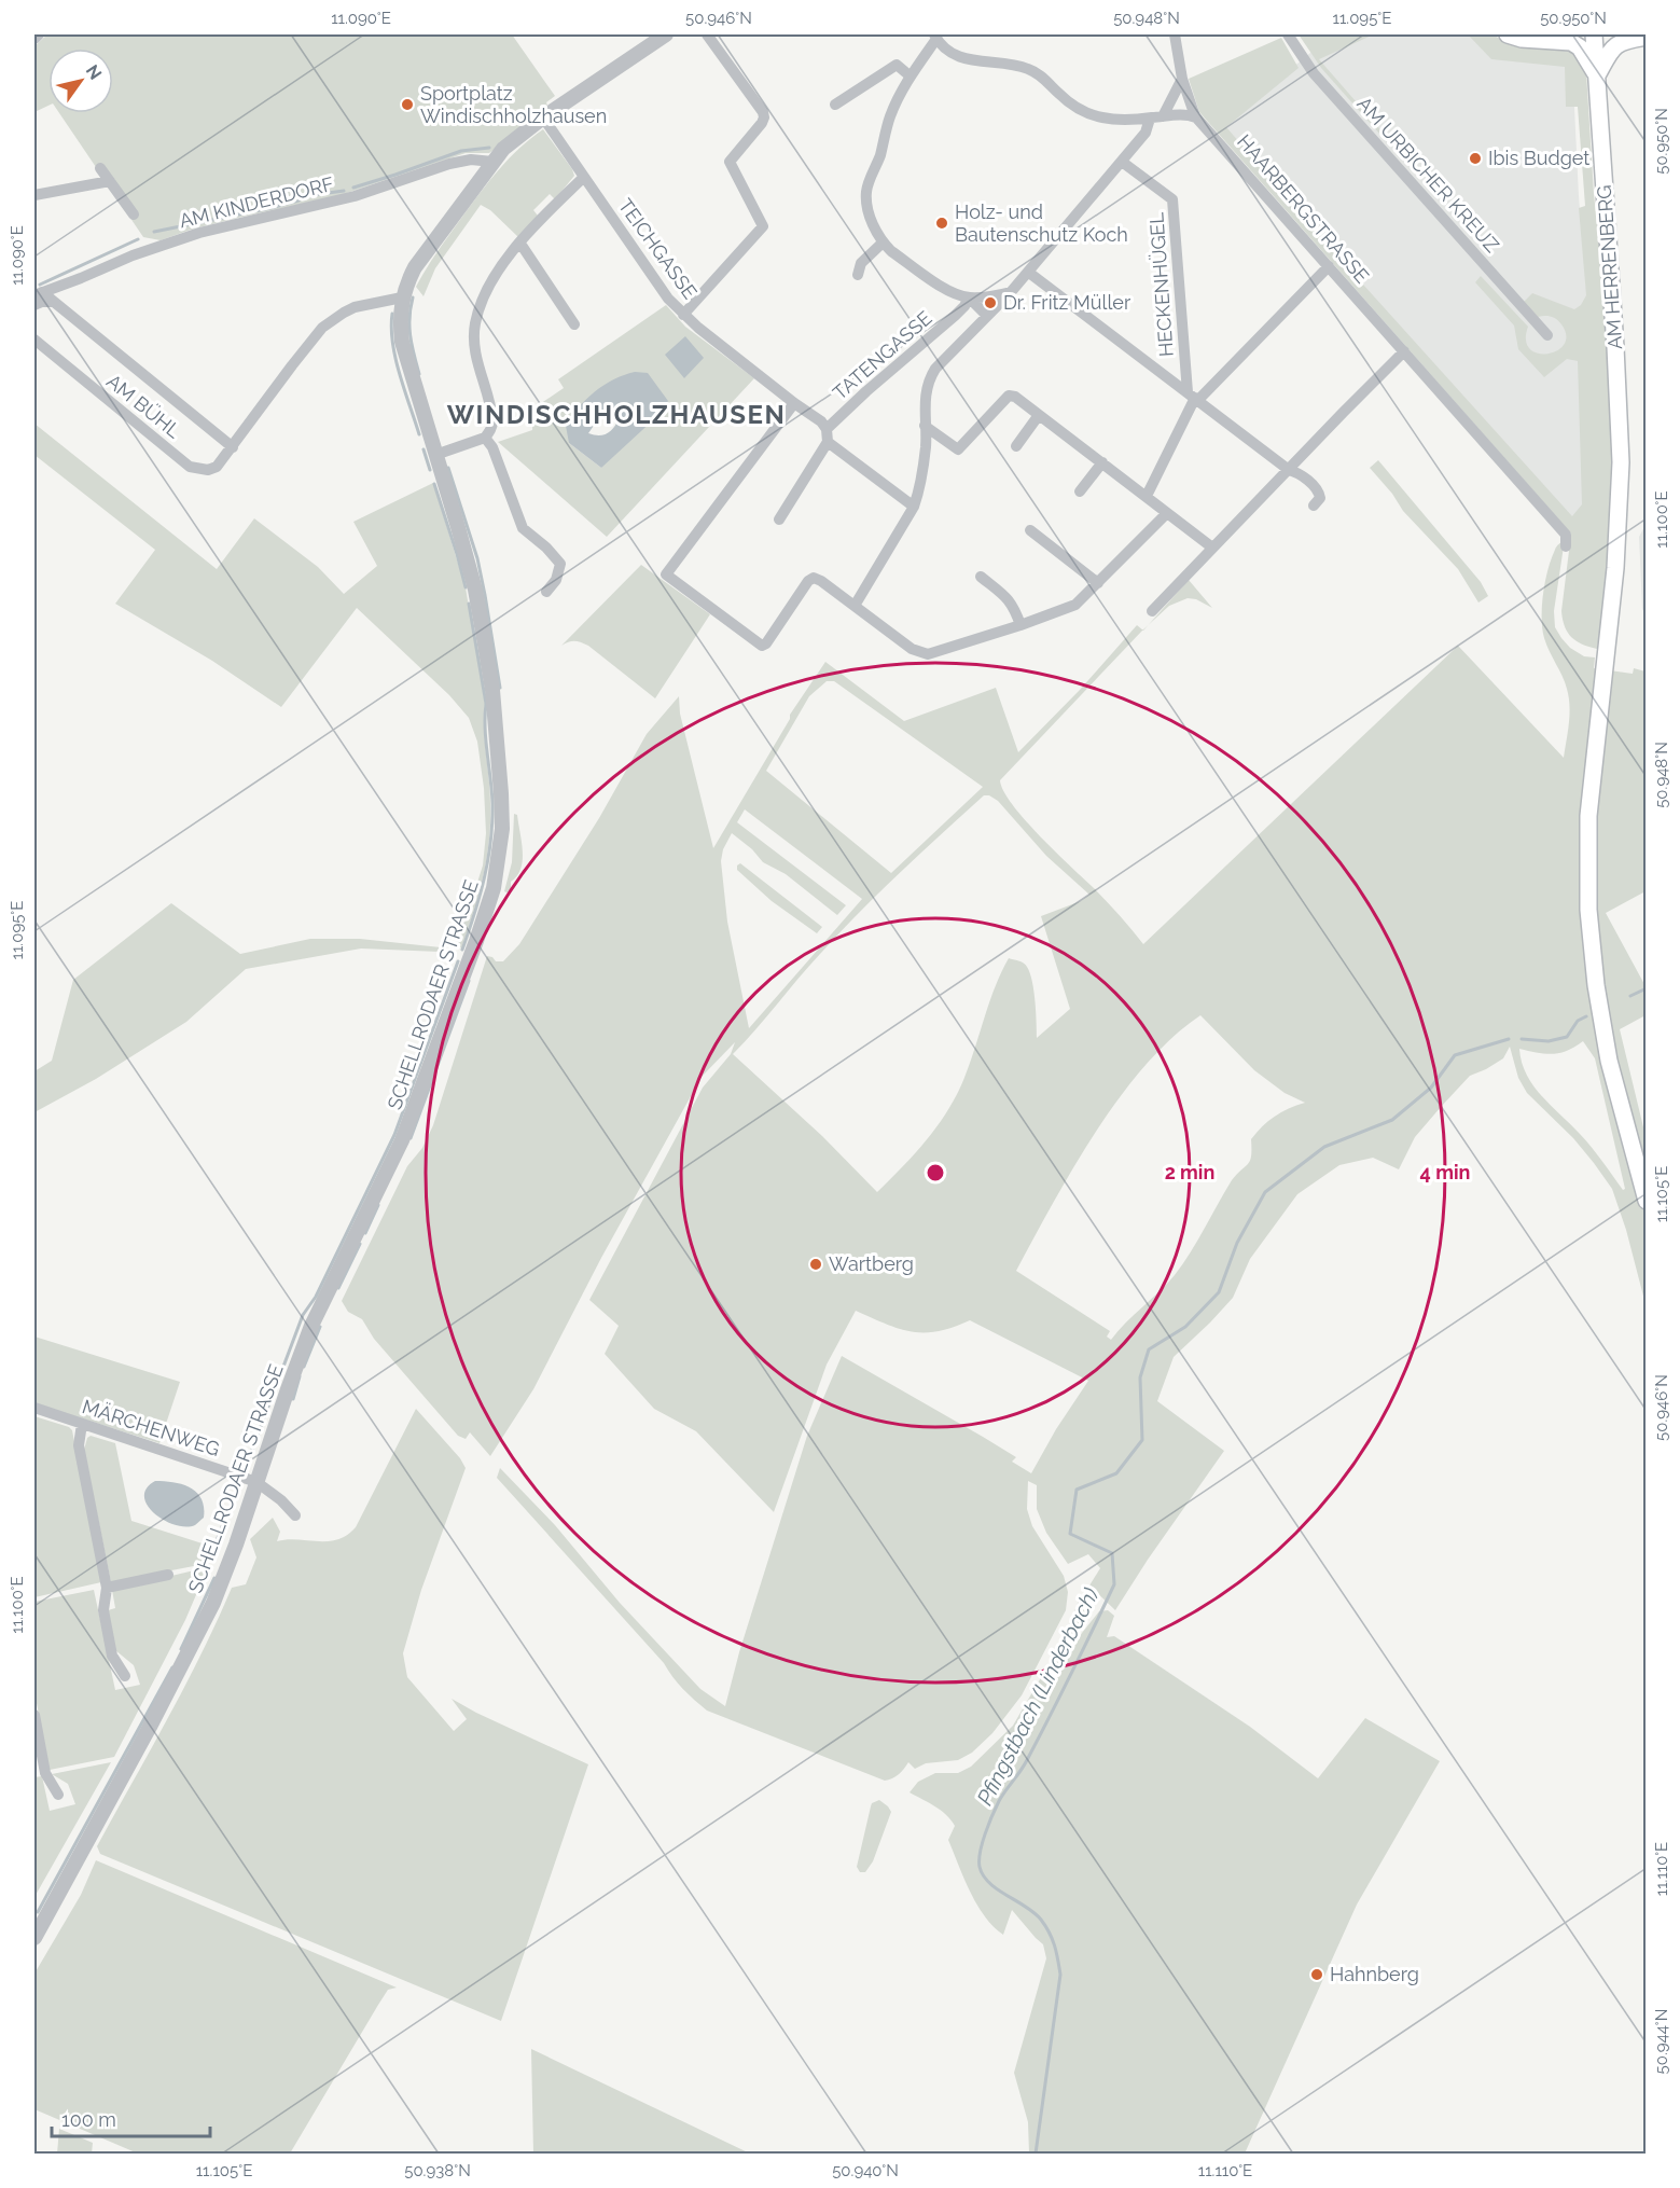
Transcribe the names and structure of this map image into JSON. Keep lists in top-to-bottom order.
{
  "streets": {
    "main road": ["AM HERRENBERG"],
    "street": [
      "AM URBICHER KREUZ",
      "AM KINDERDORF",
      "HAARBERGSTRASSE",
      "TEICHGASSE",
      "HECKENHÜGEL",
      "TATENGASSE",
      "AM BÜHL",
      "SCHELLRODAER STRASSE",
      "MÄRCHENWEG"
    ]
  },
  "crossings": [
    ["AM KINDERDORF", "AM BÜHL"],
    ["AM KINDERDORF", "SCHELLRODAER STRASSE"],
    ["TEICHGASSE", "TATENGASSE"],
    ["TEICHGASSE", "SCHELLRODAER STRASSE"],
    ["AM BÜHL", "SCHELLRODAER STRASSE"],
    ["SCHELLRODAER STRASSE", "MÄRCHENWEG"]
  ],
  "districts": ["WINDISCHHOLZHAUSEN"],
  "water": ["Pfingstbach (Linderbach)"],
  "places": [
    "Sportplatz Windischholzhausen",
    "Ibis Budget",
    "Holz- und Bautenschutz Koch",
    "Dr. Fritz Müller",
    "Wartberg",
    "Hahnberg"
  ],
  "scale_bar": "100 m",
  "north": "top right",
  "coordinates": [
    "11.090°E",
    "50.946°N",
    "50.948°N",
    "11.095°E",
    "50.950°N",
    "11.100°E",
    "11.105°E",
    "11.110°E",
    "50.944°N",
    "50.938°N",
    "50.940°N"
  ],
  "rings": ["2 min", "4 min"]
}
